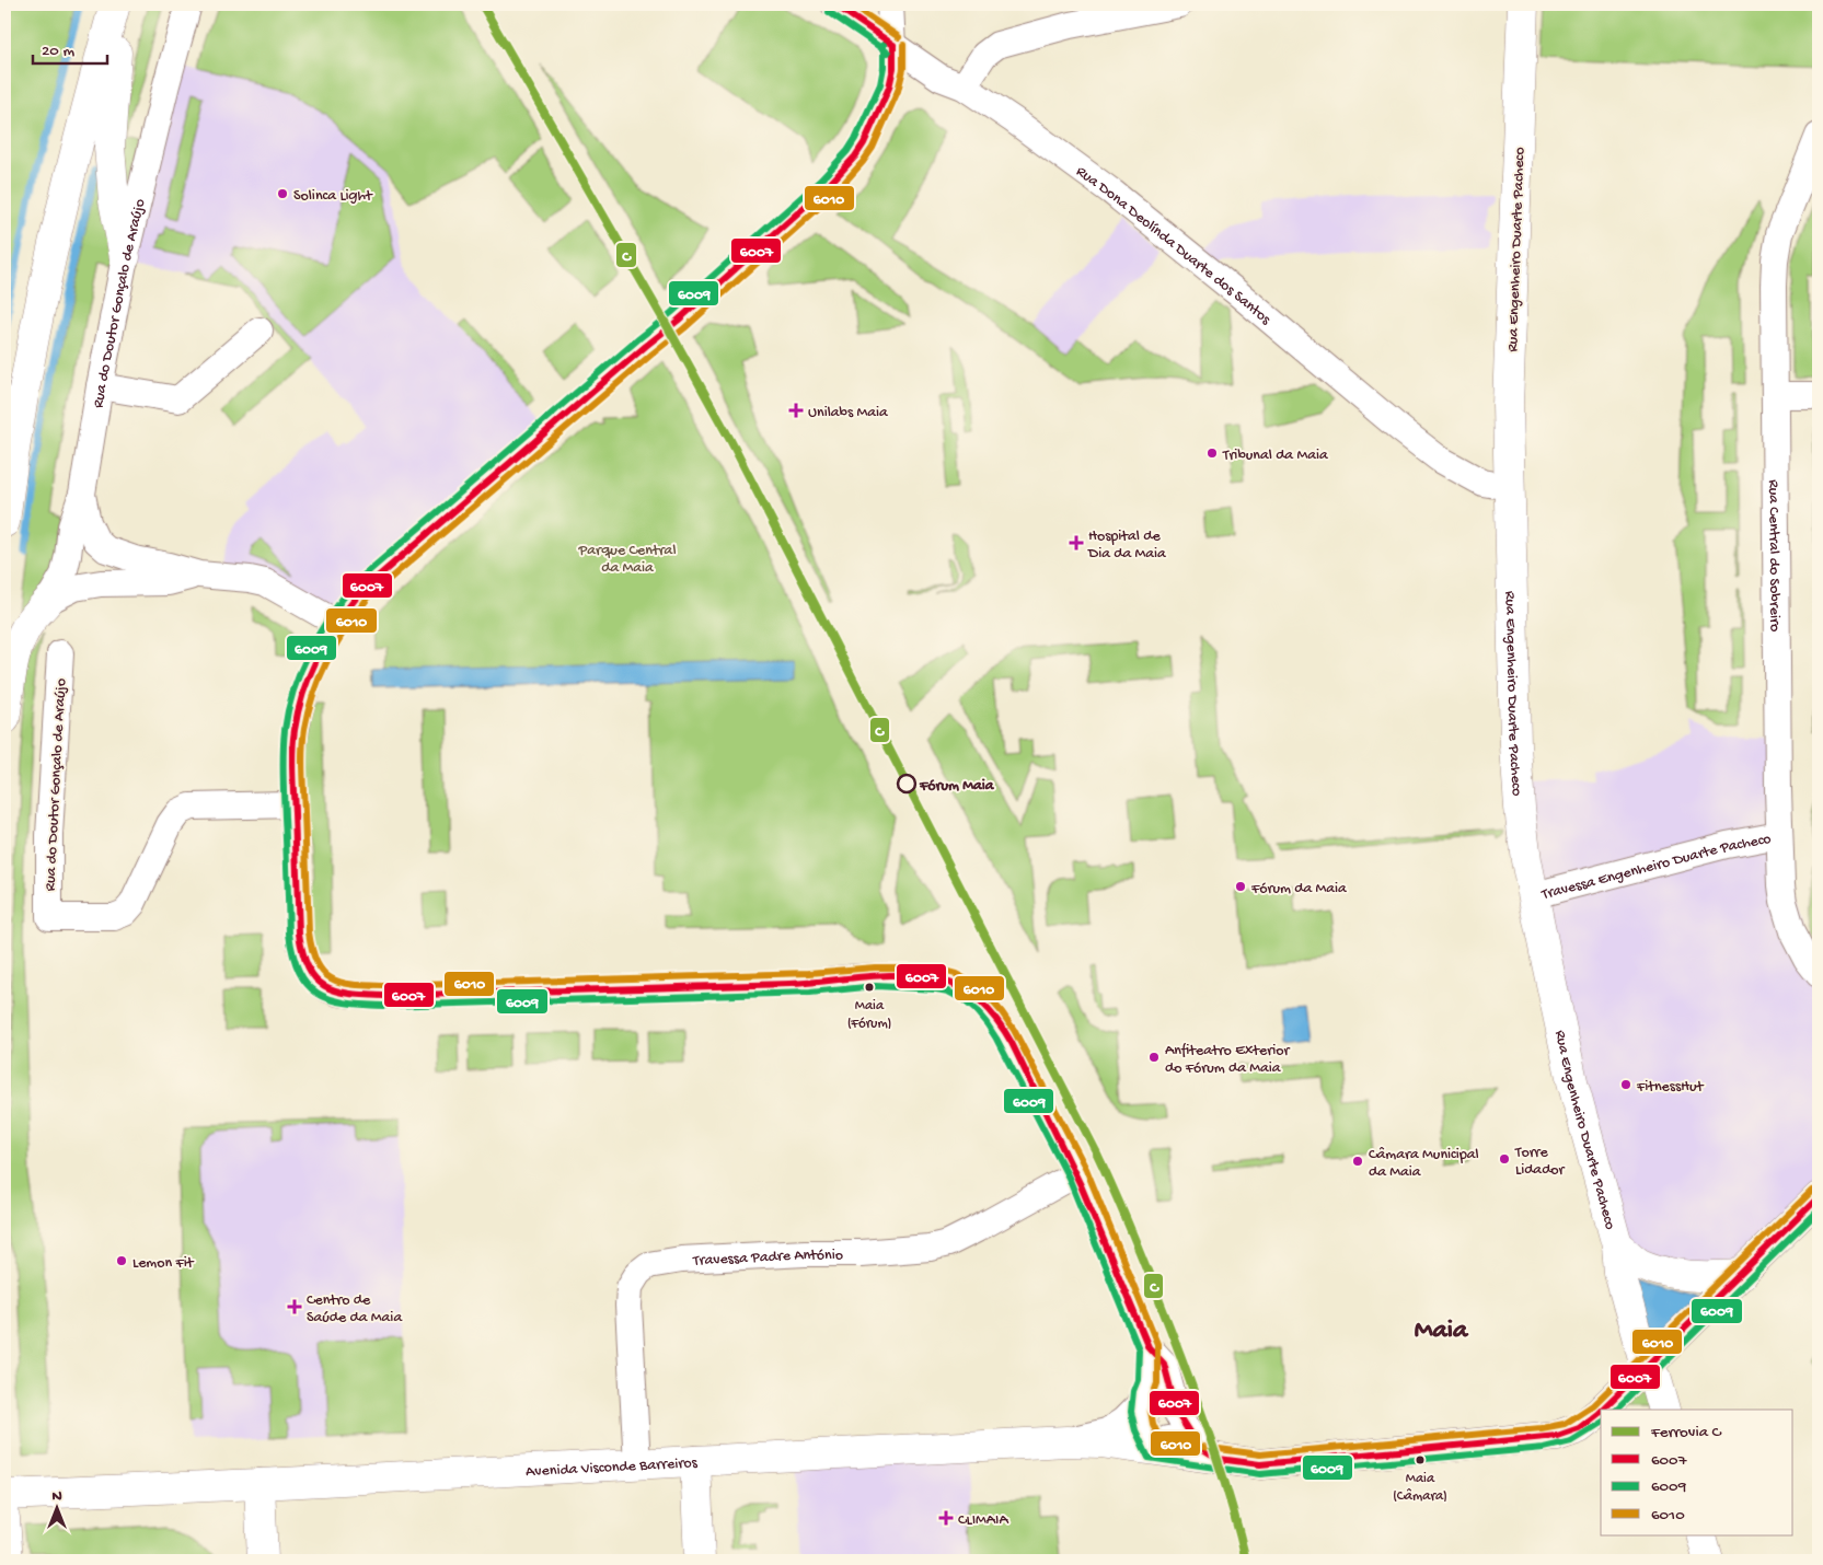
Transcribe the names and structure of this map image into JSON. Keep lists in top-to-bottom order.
{
  "streets": {
    "main road": ["Rua Engenheiro Duarte Pacheco", "Avenida Visconde Barreiros"],
    "street": [
      "Rua Dona Deolínda Duarte dos Santos",
      "Rua do Doutor Gonçalo de Araújo",
      "Rua Central do Sobreiro",
      "Travessa Engenheiro Duarte Pacheco",
      "Travessa Padre António"
    ]
  },
  "crossings": [
    ["Rua Dona Deolínda Duarte dos Santos", "Rua Engenheiro Duarte Pacheco"],
    ["Rua Engenheiro Duarte Pacheco", "Travessa Engenheiro Duarte Pacheco"],
    ["Rua Central do Sobreiro", "Travessa Engenheiro Duarte Pacheco"],
    ["Travessa Padre António", "Avenida Visconde Barreiros"]
  ],
  "districts": ["Maia"],
  "parks": ["Parque Central da Maia"],
  "places": {
    "other": [
      "Solinca Light",
      "Tribunal da Maia",
      "Fórum Maia",
      "Fórum da Maia",
      "Maia (Fórum)",
      "Anfiteatro Exterior do Fórum da Maia",
      "FitnessHut",
      "Torre Lidador",
      "Câmara Municipal da Maia",
      "Lemon Fit",
      "Maia (Câmara)"
    ],
    "health": [
      "Unilabs Maia",
      "Hospital de Dia da Maia",
      "Centro de Saúde da Maia",
      "CLIMAIA"
    ]
  },
  "lines": [
    "rail line C",
    "transit line 6007",
    "transit line 6010",
    "transit line 6009"
  ],
  "legend": [
    "Ferrovia C",
    "6007",
    "6009",
    "6010"
  ],
  "scale_bar": "20 m",
  "north": "top"
}
